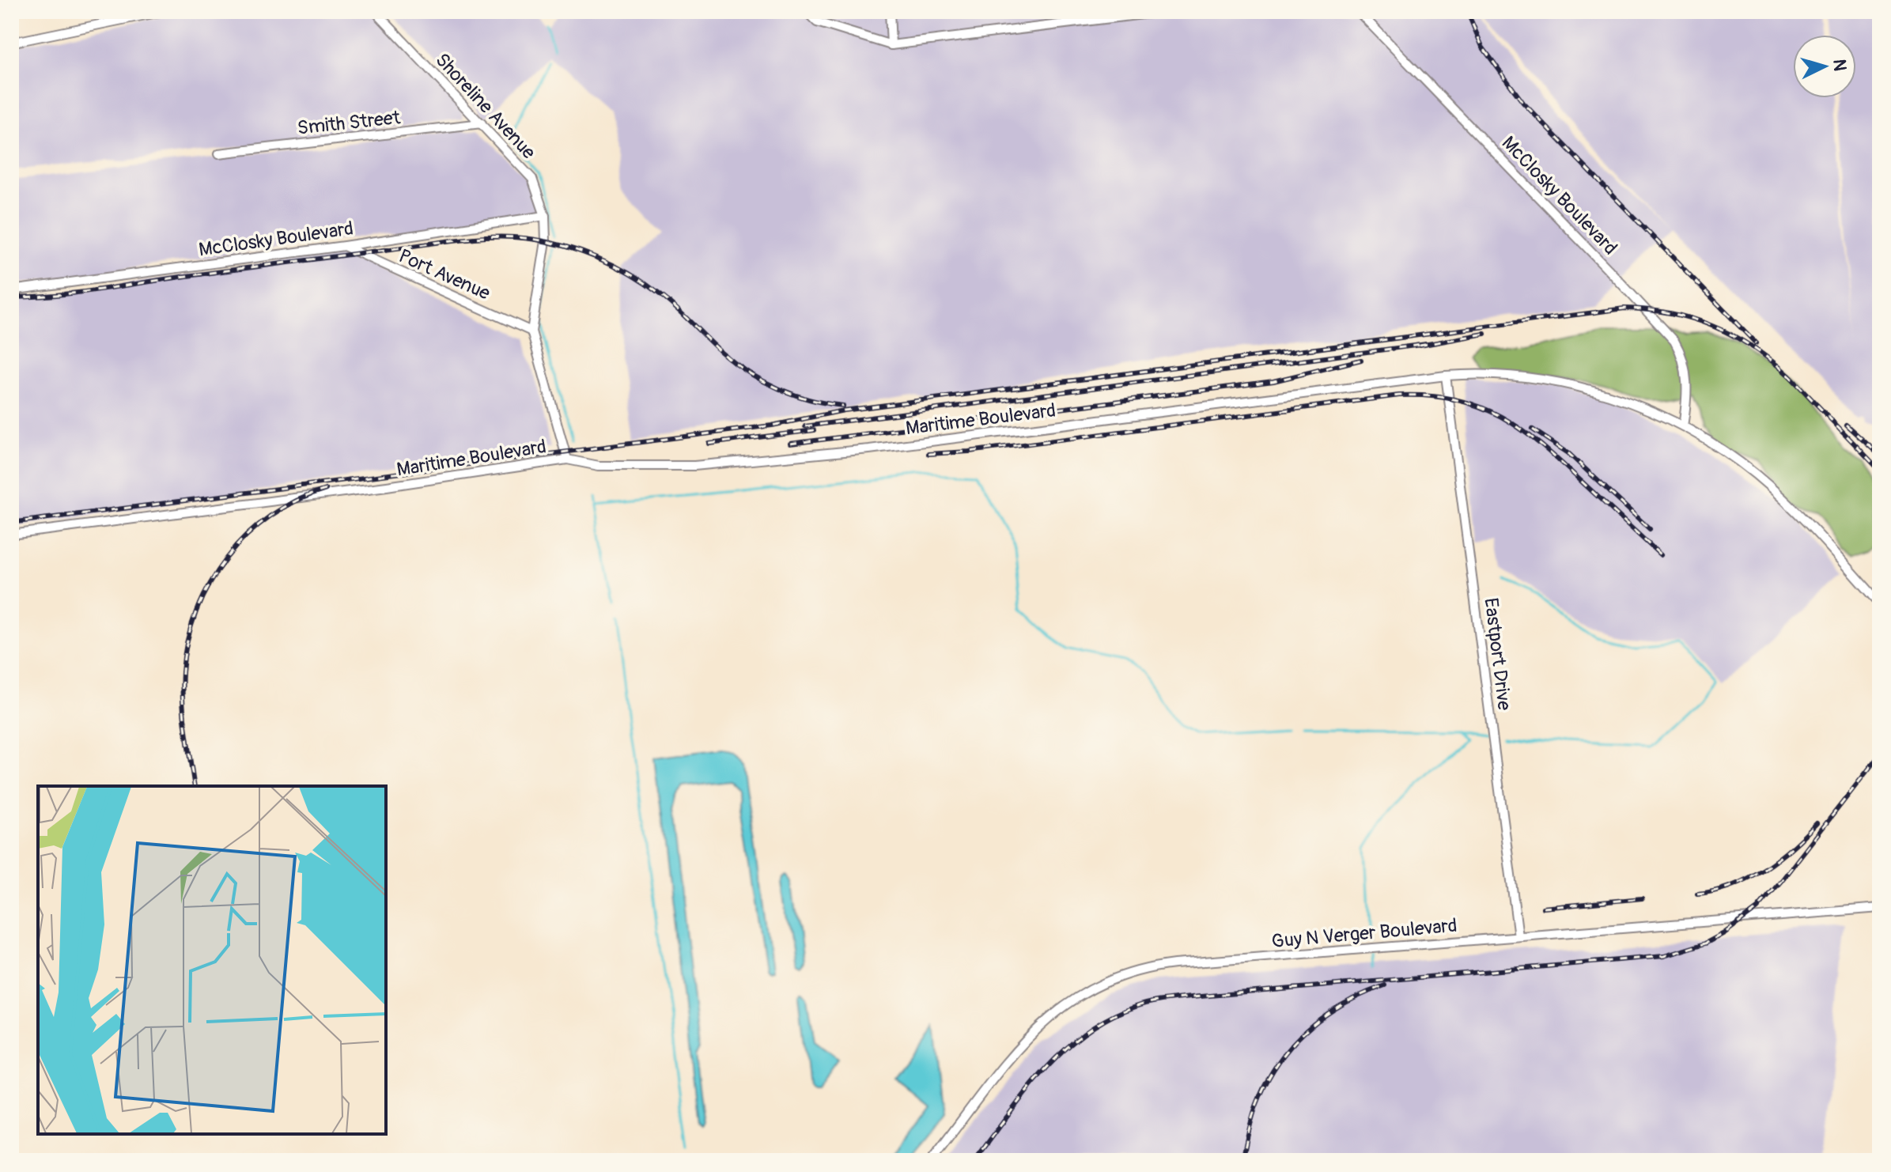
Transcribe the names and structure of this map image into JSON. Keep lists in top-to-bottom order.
{
  "streets": {
    "street": [
      "Shoreline Avenue",
      "Smith Street",
      "McClosky Boulevard",
      "Port Avenue",
      "Maritime Boulevard",
      "Eastport Drive",
      "Guy N Verger Boulevard"
    ]
  },
  "crossings": [
    ["Shoreline Avenue", "Smith Street"],
    ["Shoreline Avenue", "McClosky Boulevard"],
    ["Shoreline Avenue", "Port Avenue"],
    ["Shoreline Avenue", "Maritime Boulevard"],
    ["McClosky Boulevard", "Port Avenue"],
    ["McClosky Boulevard", "Maritime Boulevard"],
    ["Maritime Boulevard", "Eastport Drive"],
    ["Eastport Drive", "Guy N Verger Boulevard"]
  ],
  "north": "right"
}
